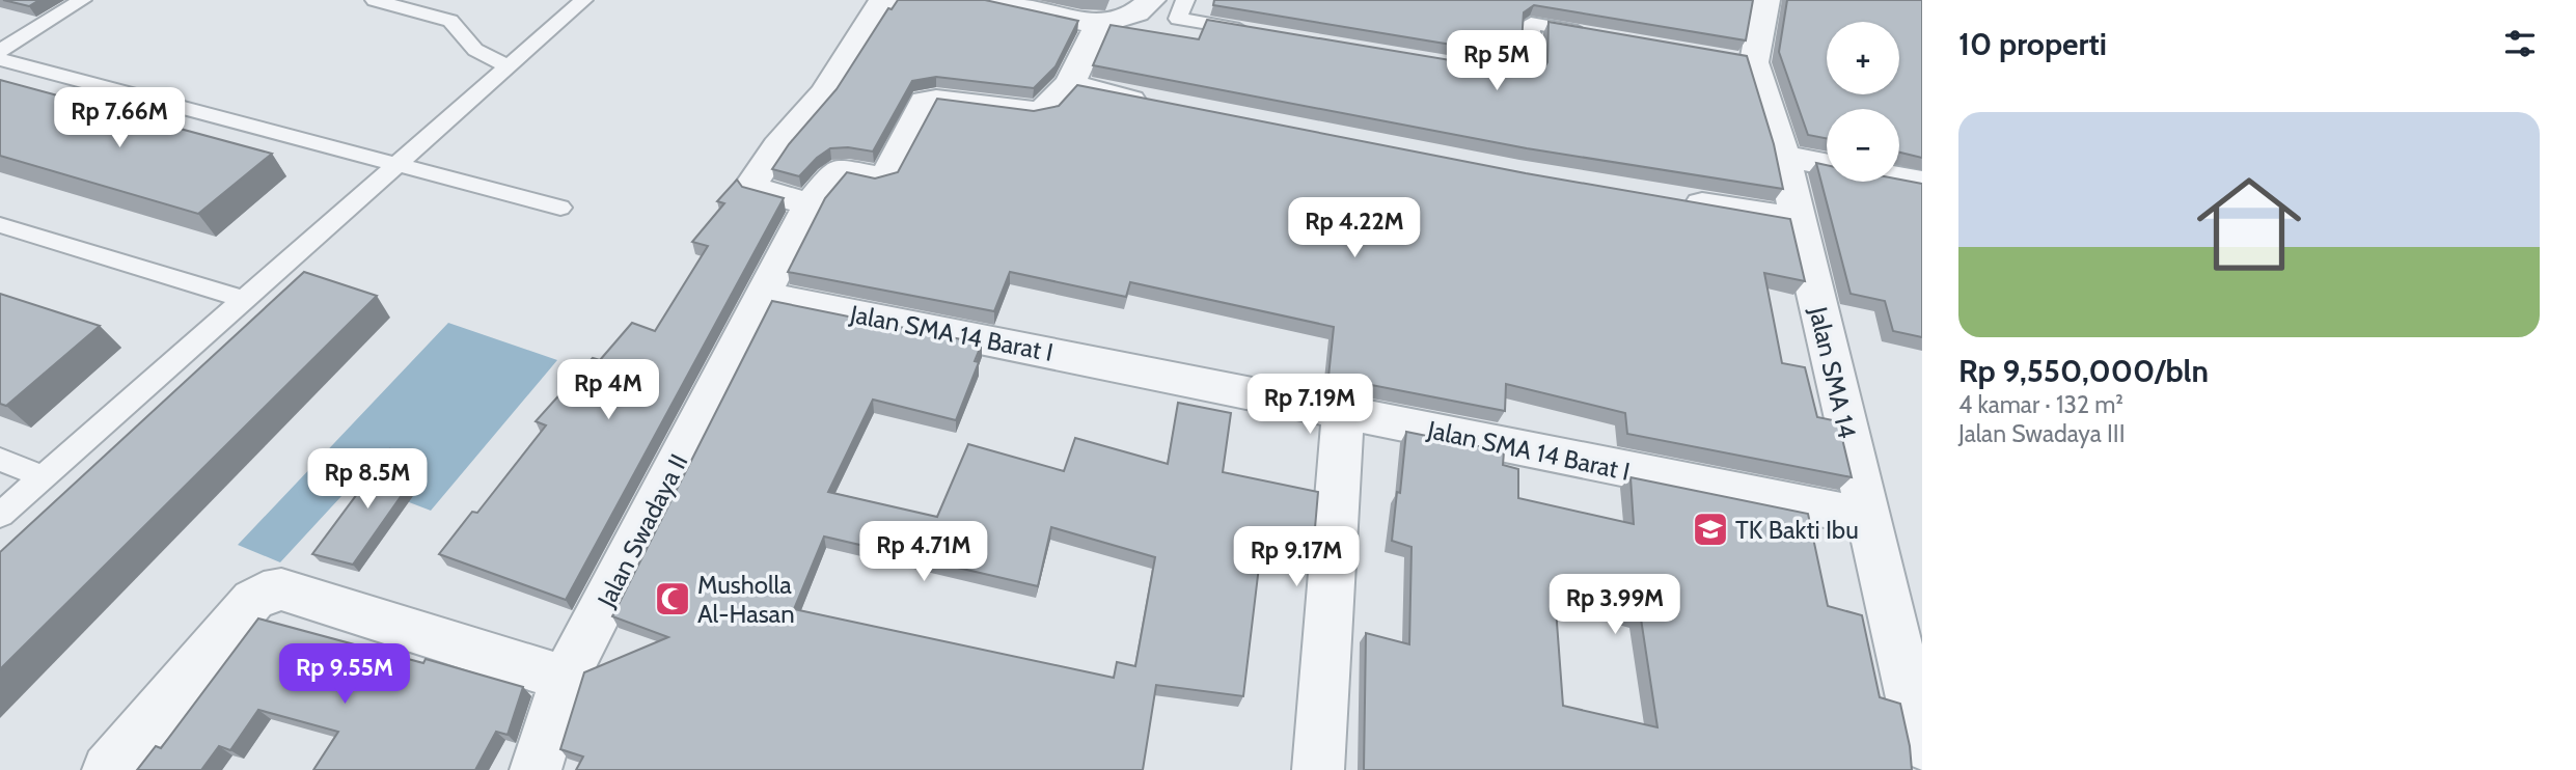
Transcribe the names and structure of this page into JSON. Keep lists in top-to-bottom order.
{
  "streets": {
    "street": ["Jalan SMA 14 Barat I", "Jalan SMA 14", "Jalan Swadaya II"]
  },
  "crossings": [
    ["Jalan SMA 14 Barat I", "Jalan SMA 14"],
    ["Jalan SMA 14 Barat I", "Jalan Swadaya II"]
  ],
  "places": {
    "school or university": ["TK Bakti Ibu"],
    "mosque": ["Musholla Al-Hasan"]
  },
  "page": {
    "heading": "10 properti",
    "map_buttons": ["+", "−"],
    "price": [
      "Rp 5M",
      "Rp 7.66M",
      "Rp 4.22M",
      "Rp 4M",
      "Rp 7.19M",
      "Rp 8.5M",
      "Rp 4.71M",
      "Rp 9.17M",
      "Rp 3.99M",
      "Rp 9.55M"
    ],
    "list": [
      {
        "name": "Rp 9,550,000/bln",
        "note": "4 kamar · 132 m² · Jalan Swadaya III"
      }
    ]
  }
}
